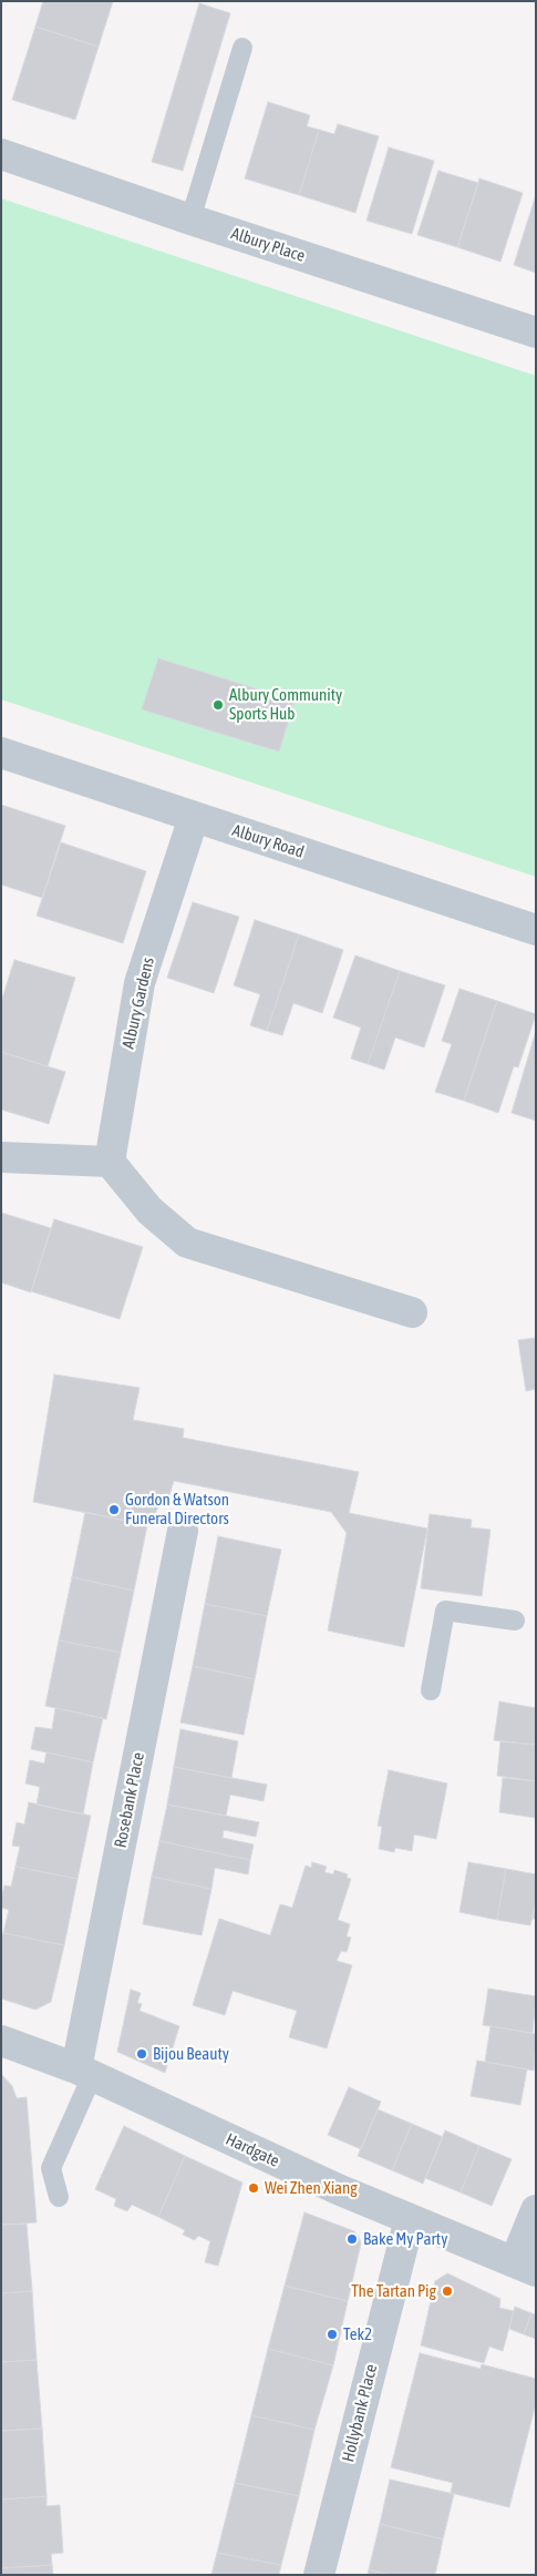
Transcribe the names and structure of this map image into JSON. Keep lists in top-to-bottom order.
{
  "streets": {
    "street": [
      "Albury Place",
      "Albury Road",
      "Albury Gardens",
      "Rosebank Place",
      "Hardgate",
      "Hollybank Place"
    ]
  },
  "crossings": [
    ["Albury Road", "Albury Gardens"],
    ["Rosebank Place", "Hardgate"],
    ["Hardgate", "Hollybank Place"]
  ],
  "places": [
    "Albury Community Sports Hub",
    "Gordon & Watson Funeral Directors",
    "Bijou Beauty",
    "Wei Zhen Xiang",
    "Bake My Party",
    "The Tartan Pig",
    "Tek2"
  ]
}
